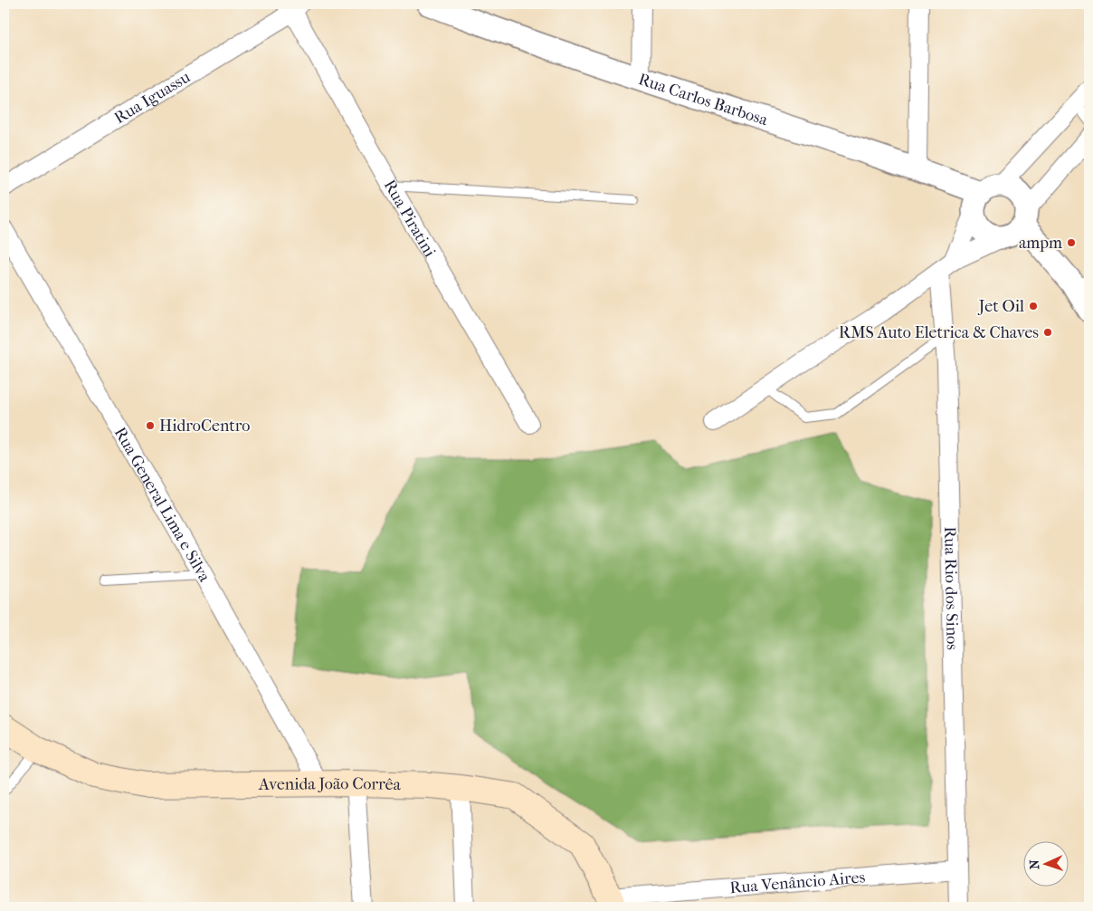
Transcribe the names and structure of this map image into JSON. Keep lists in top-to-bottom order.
{
  "streets": {
    "main road": ["Avenida João Corrêa"],
    "street": [
      "Rua Iguassu",
      "Rua Carlos Barbosa",
      "Rua Piratini",
      "Rua General Lima e Silva",
      "Rua Rio dos Sinos",
      "Rua Venâncio Aires"
    ]
  },
  "crossings": [
    ["Rua Iguassu", "Rua Piratini"],
    ["Rua General Lima e Silva", "Avenida João Corrêa"],
    ["Rua Rio dos Sinos", "Rua Venâncio Aires"],
    ["Avenida João Corrêa", "Rua Venâncio Aires"]
  ],
  "places": [
    "ampm",
    "Jet Oil",
    "RMS Auto Eletrica & Chaves",
    "HidroCentro"
  ],
  "north": "left"
}
